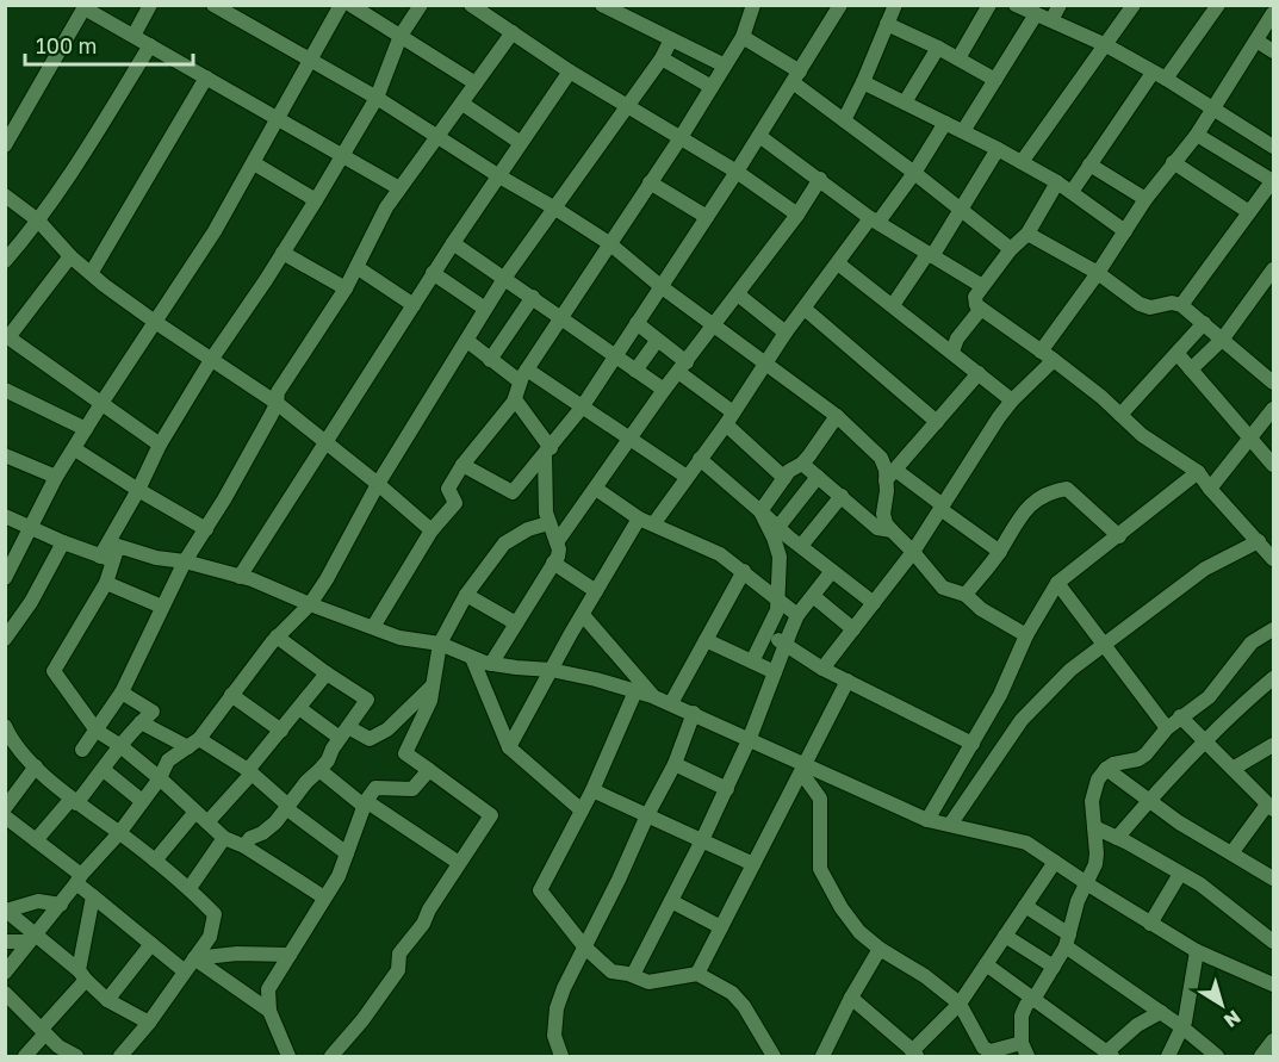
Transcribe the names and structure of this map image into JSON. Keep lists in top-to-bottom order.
{
  "scale_bar": "100 m",
  "north": "bottom right"
}
